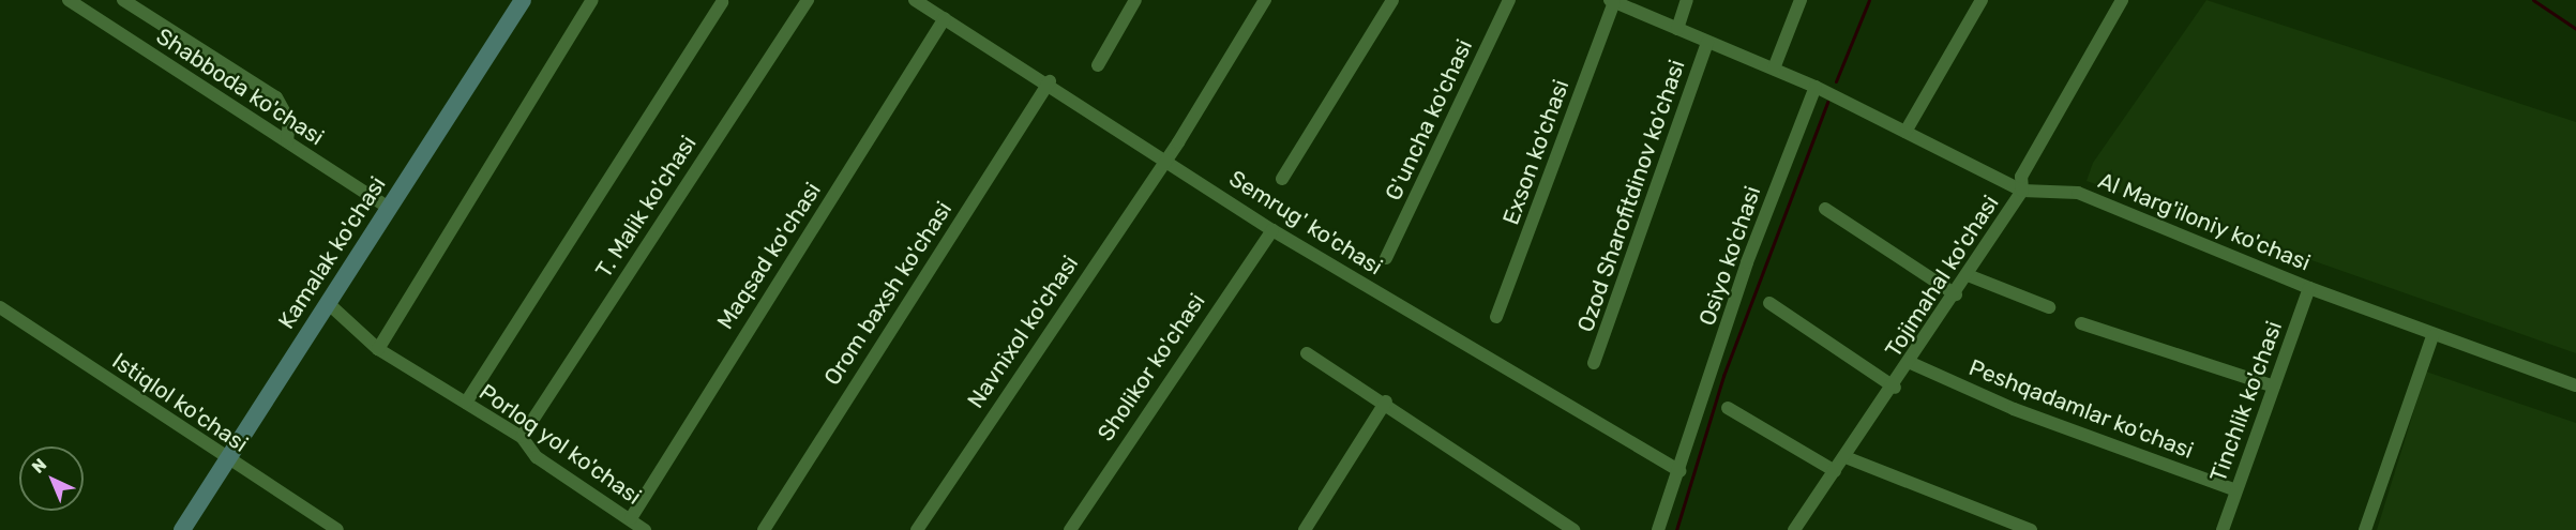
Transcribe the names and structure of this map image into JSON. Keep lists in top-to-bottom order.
{
  "streets": {
    "main road": ["Kamalak ko'chasi"],
    "street": [
      "Shabboda ko'chasi",
      "G'uncha ko'chasi",
      "Exson ko'chasi",
      "Ozod Sharofitdinov ko'chasi",
      "T. Malik ko'chasi",
      "Al Marg'iloniy ko'chasi",
      "Semrug' ko'chasi",
      "Maqsad ko'chasi",
      "Osiyo ko'chasi",
      "Tojimahal ko'chasi",
      "Orom baxsh ko'chasi",
      "Navnixol ko'chasi",
      "Sholikor ko'chasi",
      "Tinchlik ko'chasi",
      "Istiqlol ko'chasi",
      "Peshqadamlar ko'chasi",
      "Porloq yol ko'chasi"
    ]
  },
  "crossings": [
    ["Shabboda ko'chasi", "Kamalak ko'chasi"],
    ["Exson ko'chasi", "Al Marg'iloniy ko'chasi"],
    ["Ozod Sharofitdinov ko'chasi", "Al Marg'iloniy ko'chasi"],
    ["T. Malik ko'chasi", "Porloq yol ko'chasi"],
    ["Al Marg'iloniy ko'chasi", "Osiyo ko'chasi"],
    ["Al Marg'iloniy ko'chasi", "Tojimahal ko'chasi"],
    ["Al Marg'iloniy ko'chasi", "Tinchlik ko'chasi"],
    ["Semrug' ko'chasi", "Maqsad ko'chasi"],
    ["Semrug' ko'chasi", "Osiyo ko'chasi"],
    ["Semrug' ko'chasi", "Orom baxsh ko'chasi"],
    ["Semrug' ko'chasi", "Navnixol ko'chasi"],
    ["Semrug' ko'chasi", "Sholikor ko'chasi"],
    ["Kamalak ko'chasi", "Istiqlol ko'chasi"],
    ["Kamalak ko'chasi", "Porloq yol ko'chasi"],
    ["Maqsad ko'chasi", "Porloq yol ko'chasi"],
    ["Tojimahal ko'chasi", "Peshqadamlar ko'chasi"],
    ["Tinchlik ko'chasi", "Peshqadamlar ko'chasi"]
  ],
  "north": "top left"
}
